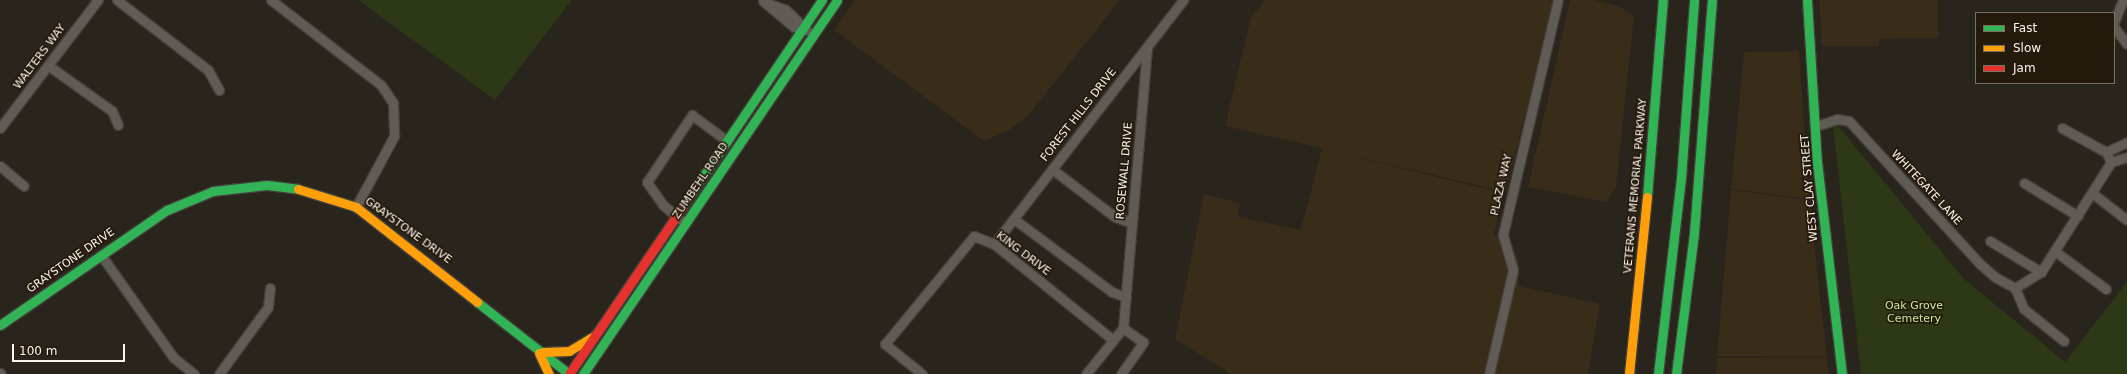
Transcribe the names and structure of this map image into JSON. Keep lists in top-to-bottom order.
{
  "streets": {
    "main road": [
      "ZUMBEHL ROAD",
      "VETERANS MEMORIAL PARKWAY",
      "WEST CLAY STREET",
      "GRAYSTONE DRIVE"
    ],
    "street": [
      "WALTERS WAY",
      "FOREST HILLS DRIVE",
      "ROSEWALL DRIVE",
      "PLAZA WAY",
      "WHITEGATE LANE",
      "KING DRIVE"
    ]
  },
  "crossings": [
    ["FOREST HILLS DRIVE", "ROSEWALL DRIVE"],
    ["FOREST HILLS DRIVE", "KING DRIVE"],
    ["ZUMBEHL ROAD", "GRAYSTONE DRIVE"],
    ["WEST CLAY STREET", "WHITEGATE LANE"]
  ],
  "parks": ["Oak Grove Cemetery"],
  "legend": ["Fast", "Slow", "Jam"],
  "scale_bar": "100 m"
}
